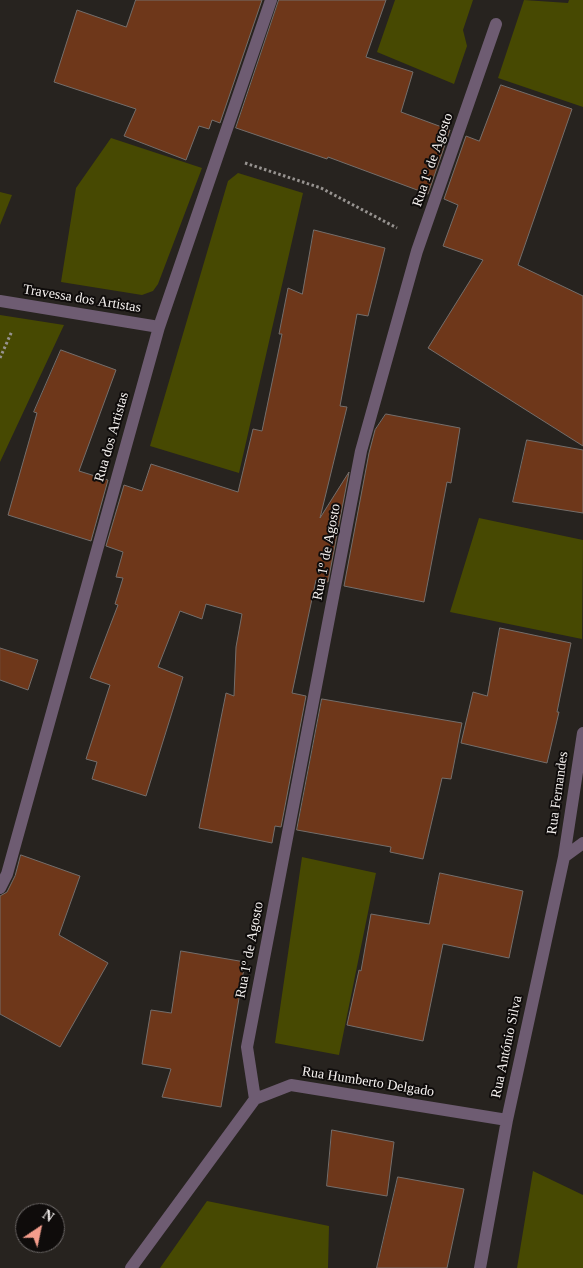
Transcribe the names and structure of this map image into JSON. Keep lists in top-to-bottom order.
{
  "streets": {
    "street": [
      "Rua 1º de Agosto",
      "Travessa dos Artistas",
      "Rua dos Artistas",
      "Rua Fernandes",
      "Rua António Silva",
      "Rua Humberto Delgado"
    ]
  },
  "crossings": [
    ["Rua 1º de Agosto", "Rua Humberto Delgado"],
    ["Travessa dos Artistas", "Rua dos Artistas"],
    ["Rua Fernandes", "Rua António Silva"],
    ["Rua António Silva", "Rua Humberto Delgado"]
  ],
  "north": "top right"
}
